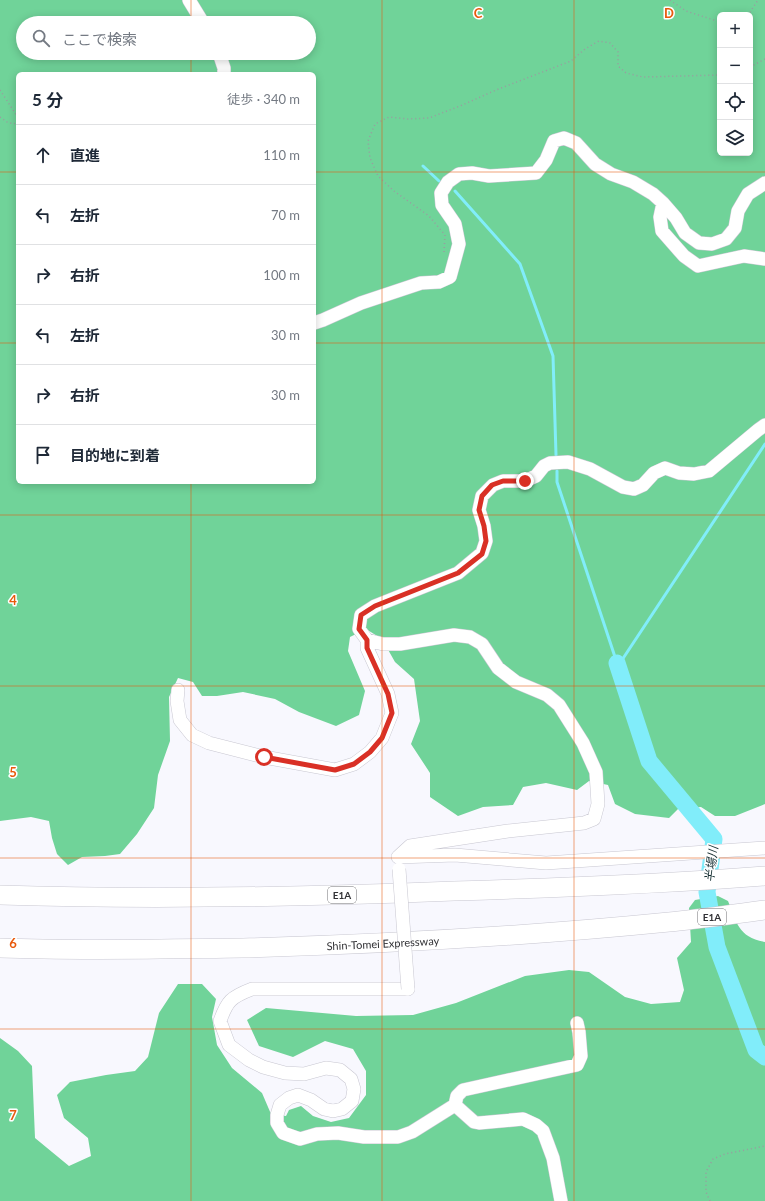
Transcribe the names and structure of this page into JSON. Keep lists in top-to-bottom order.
{
  "streets": {
    "highway": ["E1A", "Shin-Tomei Expressway"]
  },
  "water": ["半場川"],
  "page": {
    "map_buttons": ["+", "−"],
    "search": "ここで検索",
    "heading": ["5 分", "徒歩 · 340 m"],
    "list": [
      ["直進", "110 m"],
      ["左折", "70 m"],
      ["右折", "100 m"],
      ["左折", "30 m"],
      ["右折", "30 m"],
      "目的地に到着"
    ]
  },
  "grid": {
    "columns": ["C", "D"],
    "rows": [
      "4",
      "5",
      "6",
      "7"
    ]
  }
}
